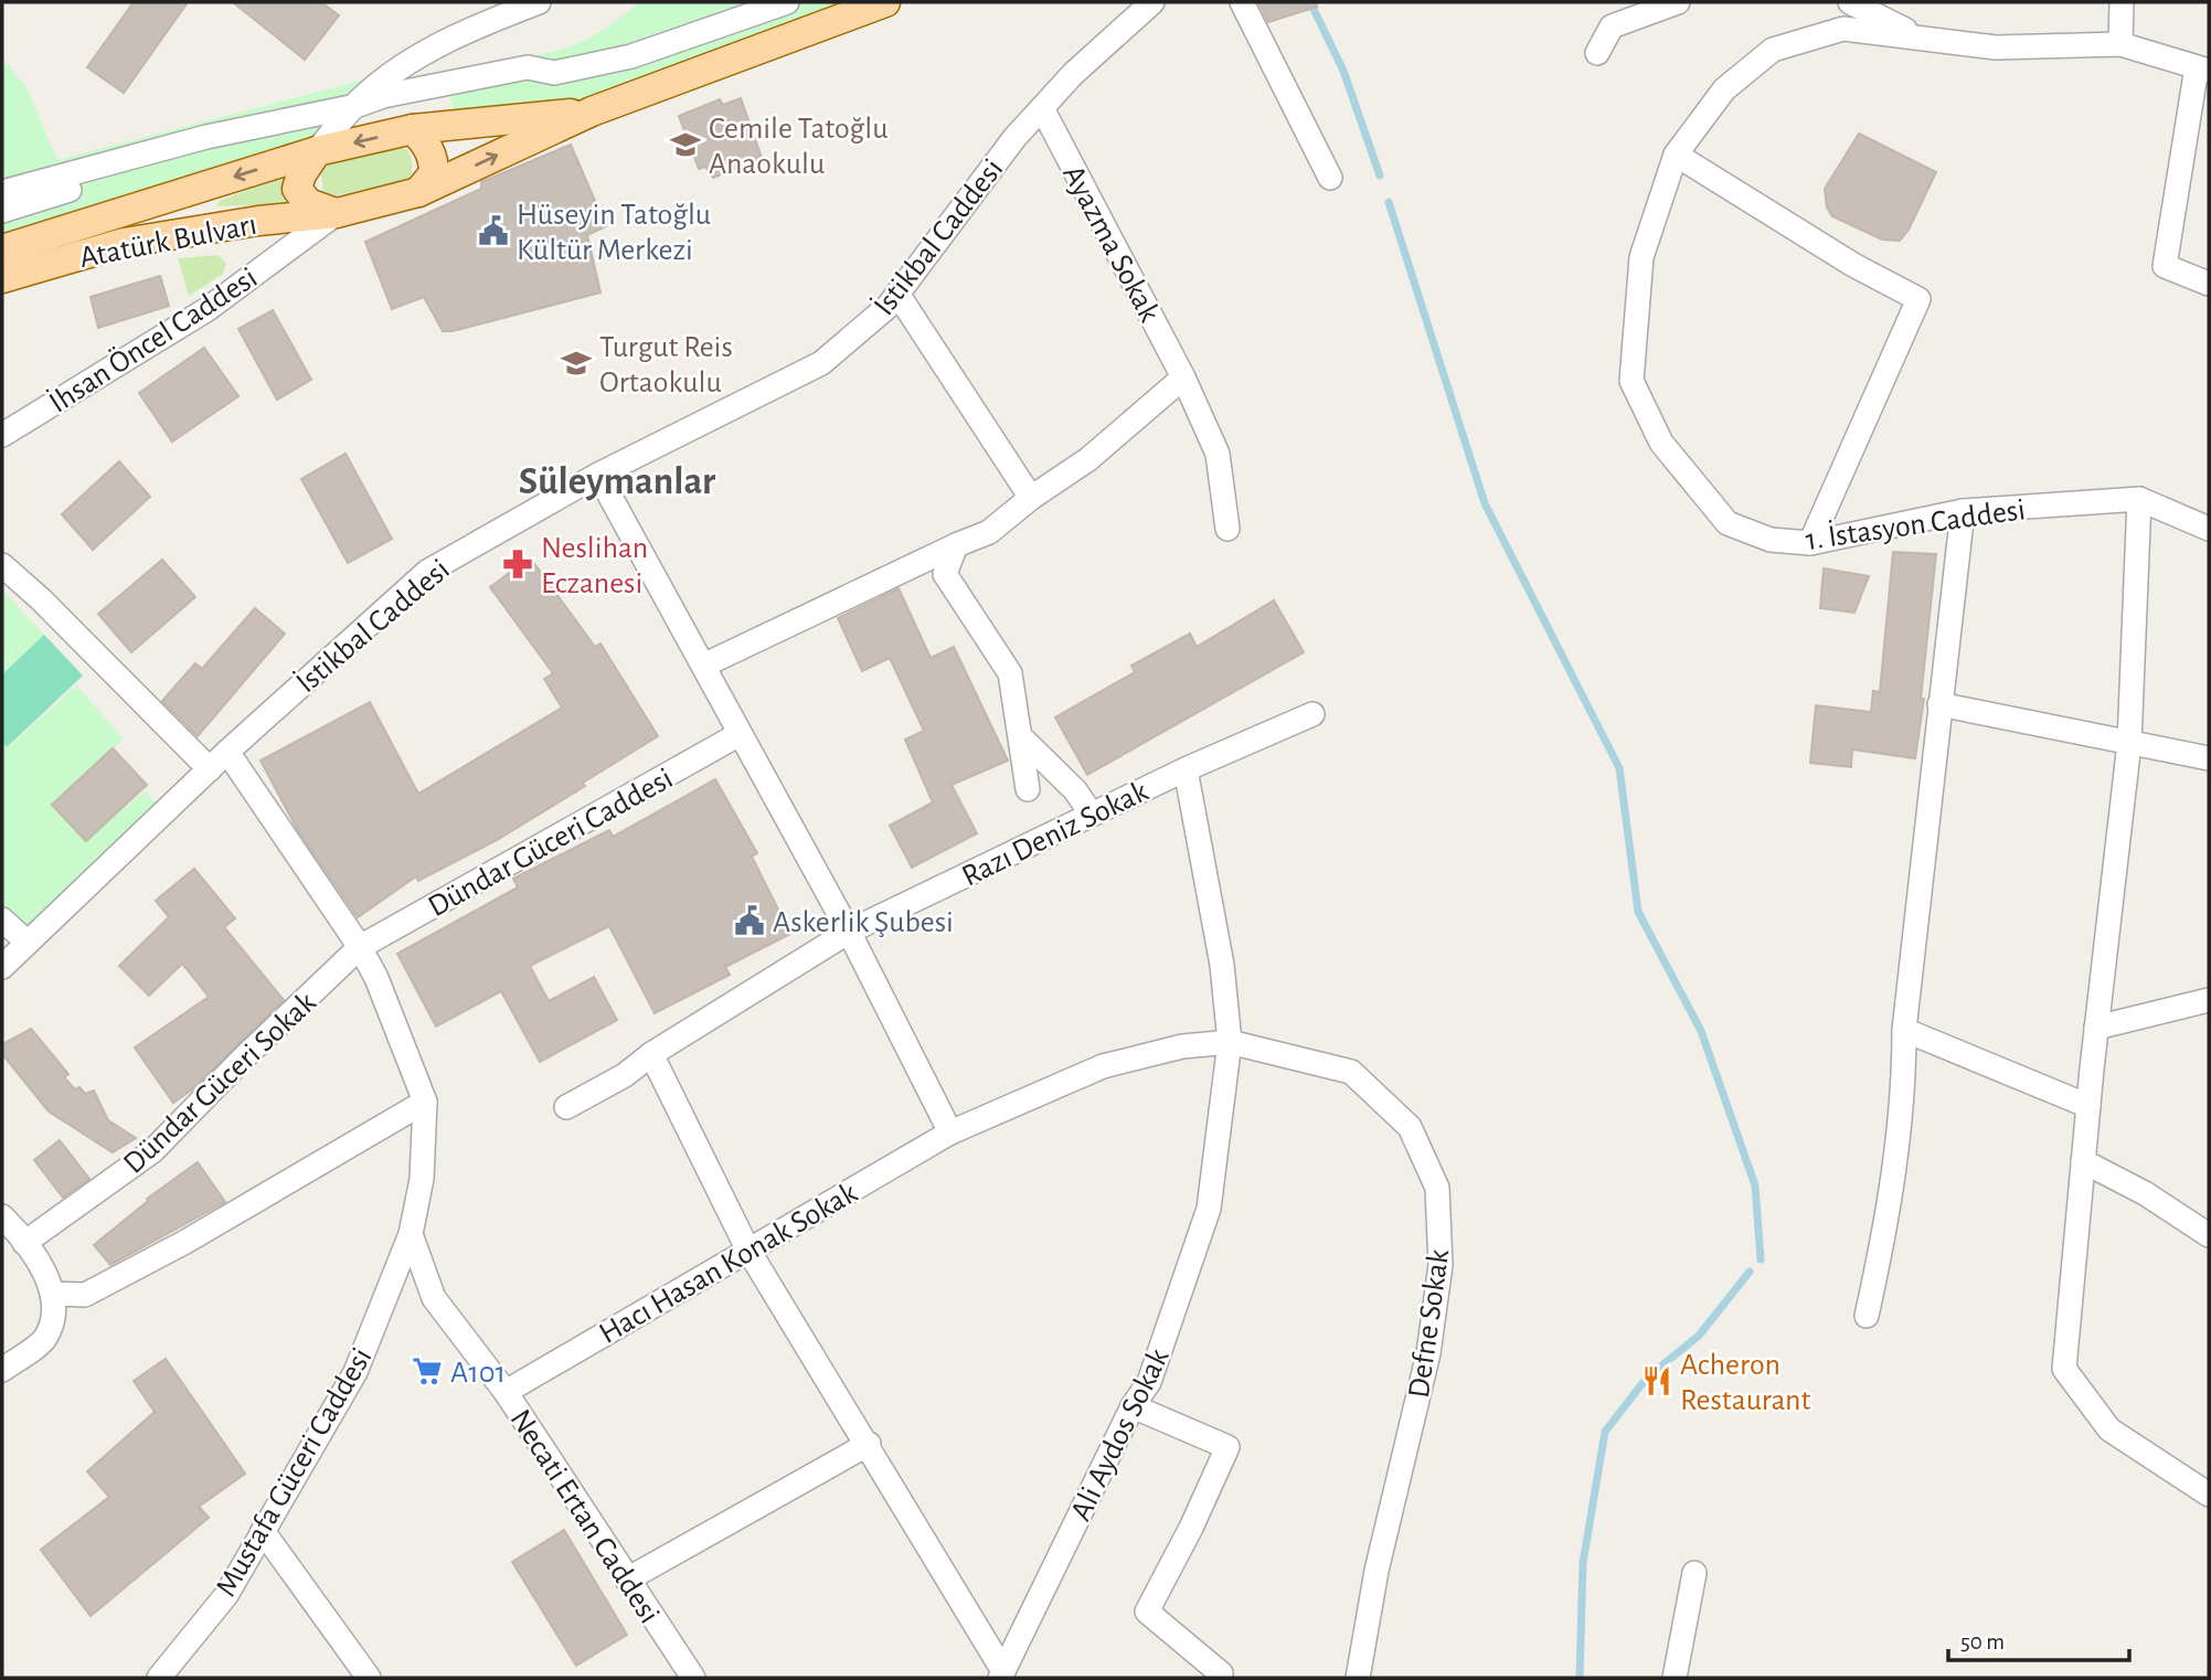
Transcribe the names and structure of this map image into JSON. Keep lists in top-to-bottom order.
{
  "streets": {
    "main road": ["Atatürk Bulvarı"],
    "street": [
      "İstikbal Caddesi",
      "Ayazma Sokak",
      "İhsan Öncel Caddesi",
      "1. İstasyon Caddesi",
      "Razı Deniz Sokak",
      "Dündar Güceri Caddesi",
      "Dündar Güceri Sokak",
      "Hacı Hasan Konak Sokak",
      "Defne Sokak",
      "Ali Aydos Sokak",
      "Mustafa Güceri Caddesi",
      "Necati Ertan Caddesi"
    ]
  },
  "crossings": [
    ["İstikbal Caddesi", "Ayazma Sokak"],
    ["İstikbal Caddesi", "Mustafa Güceri Caddesi"],
    ["Atatürk Bulvarı", "İhsan Öncel Caddesi"],
    ["Razı Deniz Sokak", "Ali Aydos Sokak"],
    ["Dündar Güceri Caddesi", "Dündar Güceri Sokak"],
    ["Dündar Güceri Caddesi", "Mustafa Güceri Caddesi"],
    ["Dündar Güceri Sokak", "Mustafa Güceri Caddesi"],
    ["Hacı Hasan Konak Sokak", "Defne Sokak"],
    ["Hacı Hasan Konak Sokak", "Necati Ertan Caddesi"],
    ["Defne Sokak", "Ali Aydos Sokak"],
    ["Mustafa Güceri Caddesi", "Necati Ertan Caddesi"]
  ],
  "districts": ["Süleymanlar"],
  "places": {
    "school or university": ["Cemile Tatoğlu Anaokulu", "Turgut Reis Ortaokulu"],
    "public building": ["Hüseyin Tatoğlu Kültür Merkezi", "Askerlik Şubesi"],
    "pharmacy": ["Neslihan Eczanesi"],
    "supermarket": ["A101"],
    "restaurant": ["Acheron Restaurant"]
  },
  "scale_bar": "50 m"
}
